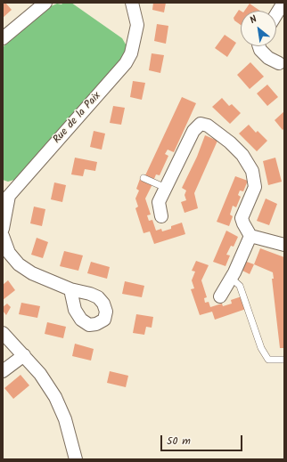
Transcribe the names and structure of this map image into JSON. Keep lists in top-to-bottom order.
{
  "streets": {
    "street": ["Rue de la Paix"]
  },
  "scale_bar": "50 m",
  "north": "top left"
}
